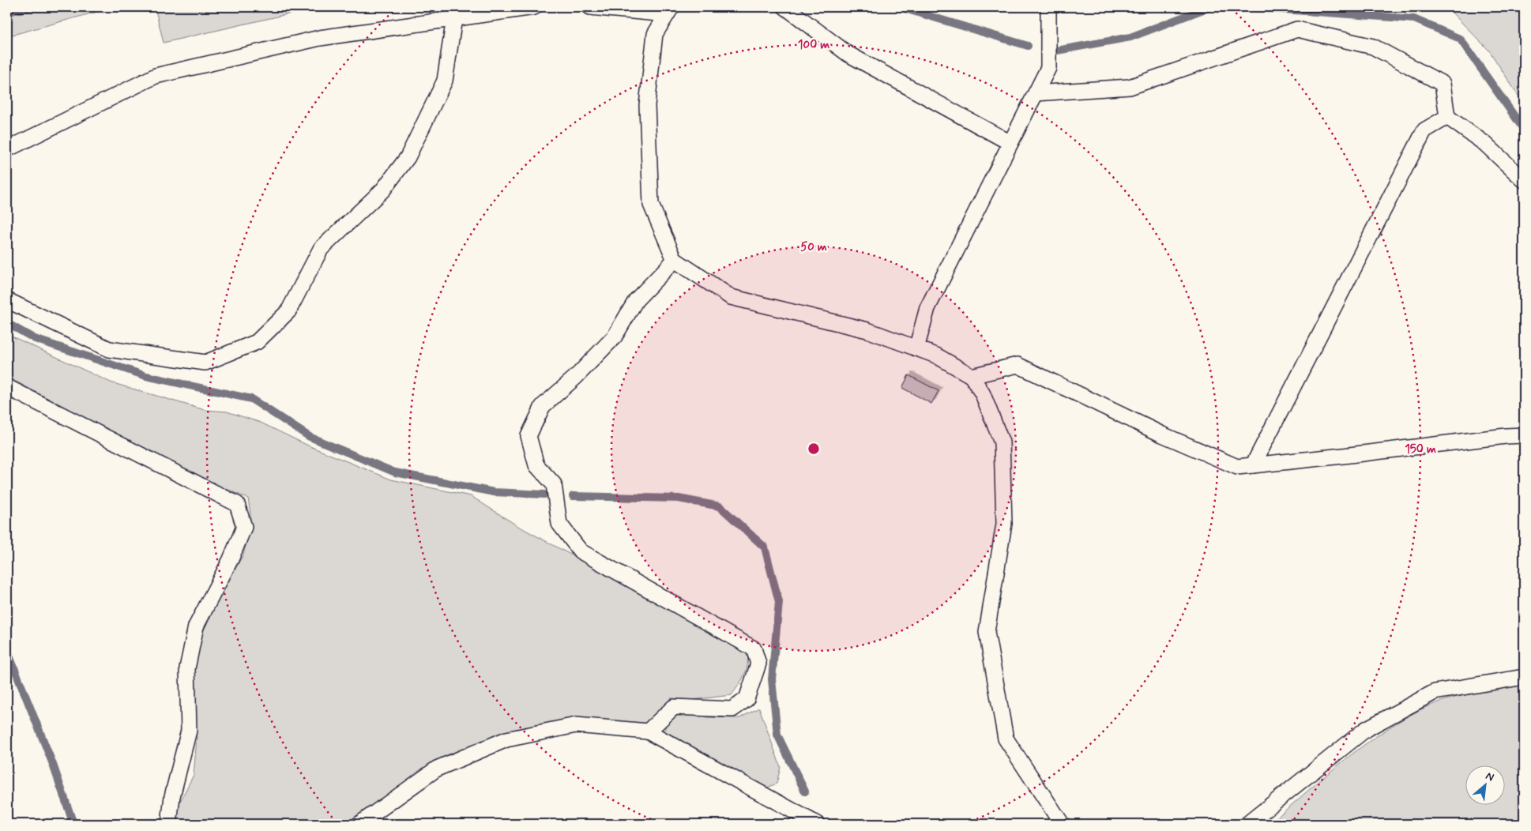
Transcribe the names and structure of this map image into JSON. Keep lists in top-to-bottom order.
{
  "north": "top right",
  "rings": ["100 m", "50 m", "150 m"]
}
